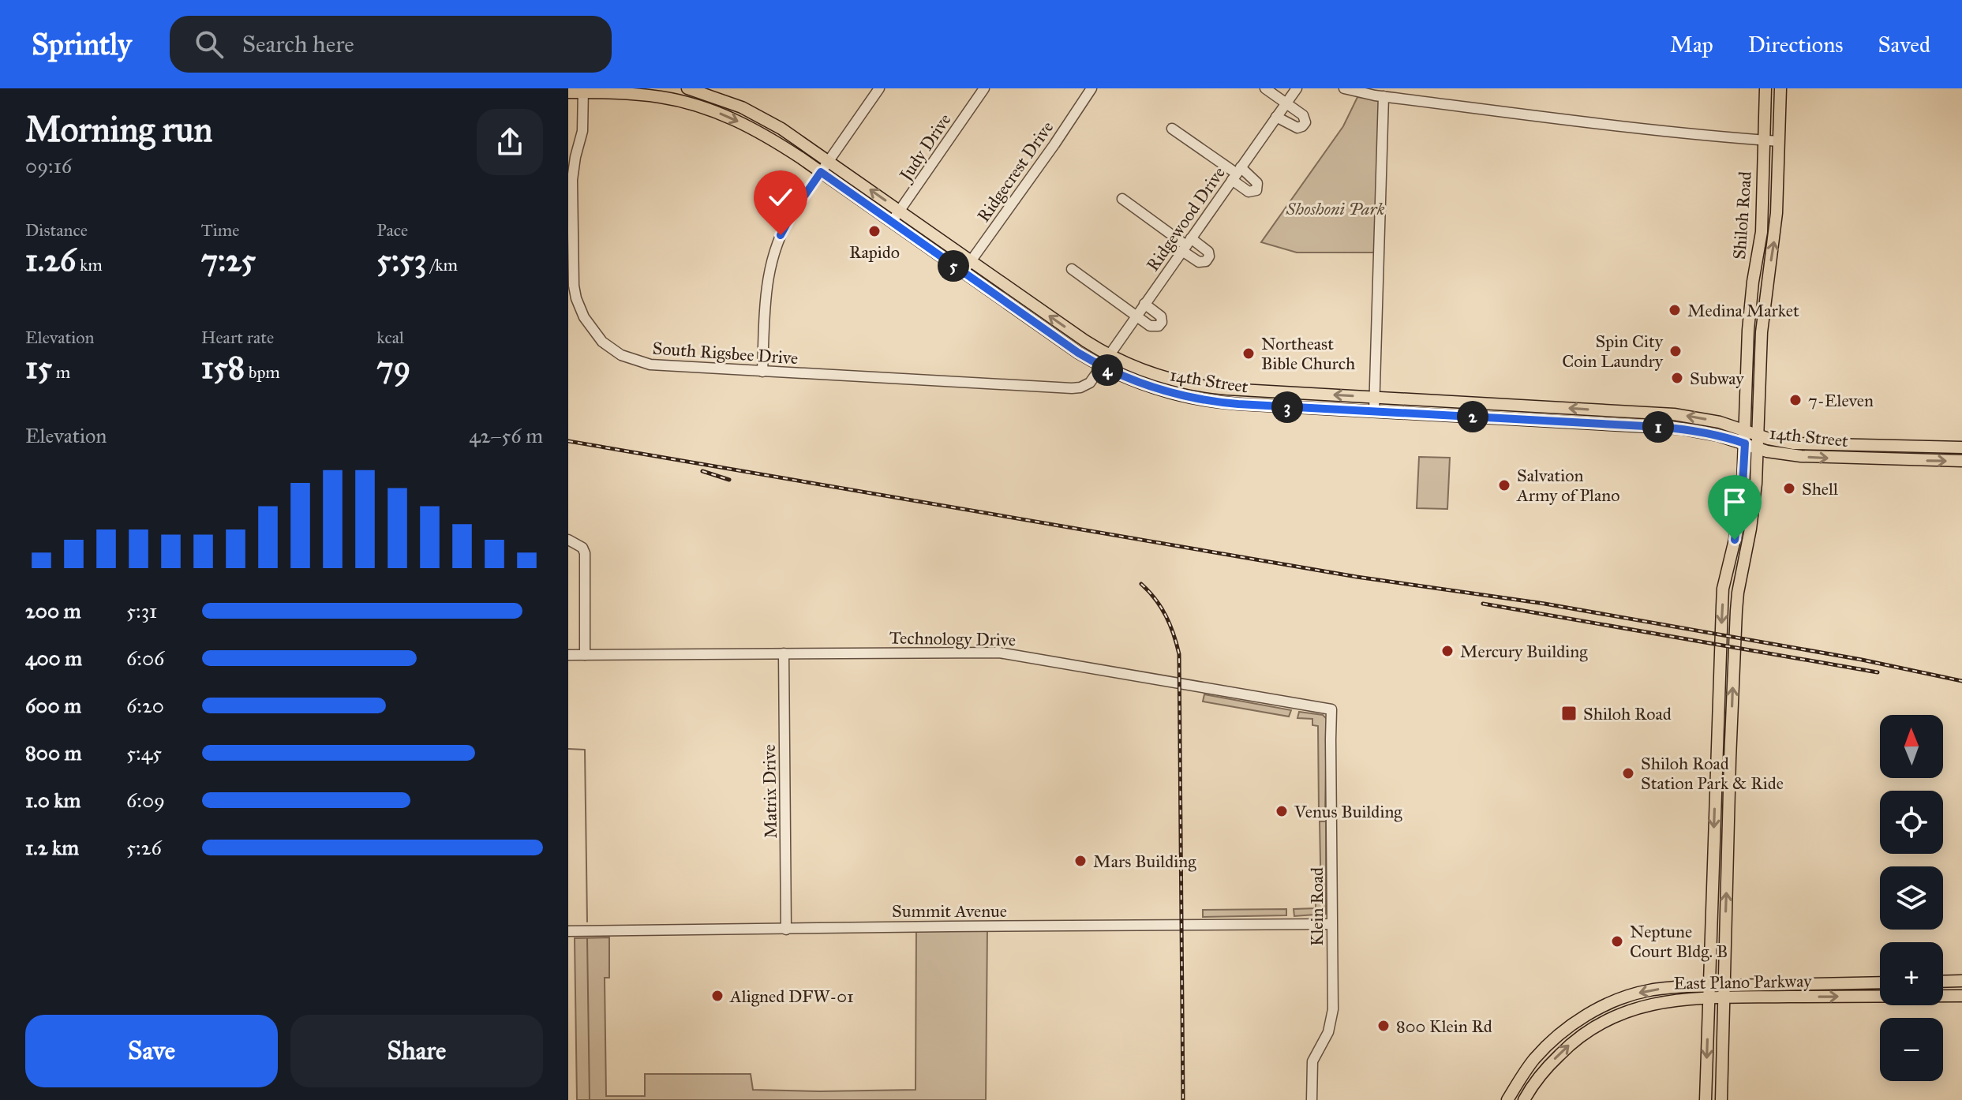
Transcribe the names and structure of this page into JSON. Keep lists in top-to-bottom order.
{
  "streets": {
    "main road": ["Shiloh Road", "14th Street", "East Plano Parkway"],
    "street": [
      "Judy Drive",
      "Ridgecrest Drive",
      "Ridgewood Drive",
      "South Rigsbee Drive",
      "Technology Drive",
      "Matrix Drive",
      "Klein Road",
      "Summit Avenue"
    ]
  },
  "crossings": [
    ["Judy Drive", "14th Street"],
    ["Ridgecrest Drive", "14th Street"],
    ["Shiloh Road", "14th Street"],
    ["Shiloh Road", "East Plano Parkway"],
    ["Ridgewood Drive", "South Rigsbee Drive"],
    ["Ridgewood Drive", "14th Street"],
    ["South Rigsbee Drive", "14th Street"],
    ["Technology Drive", "Matrix Drive"],
    ["Technology Drive", "Klein Road"],
    ["Matrix Drive", "Summit Avenue"],
    ["Klein Road", "Summit Avenue"]
  ],
  "parks": ["Shoshoni Park"],
  "places": {
    "other": [
      "Rapido",
      "Medina Market",
      "Spin City Coin Laundry",
      "Northeast Bible Church",
      "Subway",
      "7-Eleven",
      "Salvation Army of Plano",
      "Shell",
      "Mercury Building",
      "Shiloh Road Station Park & Ride",
      "Venus Building",
      "Mars Building",
      "Neptune Court Bldg. B",
      "Aligned DFW-01",
      "800 Klein Rd"
    ],
    "transit": ["Shiloh Road"]
  },
  "north": "top",
  "page": {
    "header": "Sprintly",
    "search": "Search here",
    "nav": ["Map", "Directions", "Saved"],
    "heading": ["Morning run", "09:16"],
    "stats": [
      ["Distance", "1.26 km"],
      ["Time", "7:25"],
      ["Pace", "5:53 /km"],
      ["Elevation", "15 m"],
      ["Heart rate", "158 bpm"],
      ["kcal", "79"]
    ],
    "pins": [
      "5",
      "4",
      "3",
      "2",
      "1"
    ],
    "chart": ["Elevation", "42–56 m"],
    "list": [
      {
        "name": "200 m",
        "note": "5:31"
      },
      {
        "name": "400 m",
        "note": "6:06"
      },
      {
        "name": "600 m",
        "note": "6:20"
      },
      {
        "name": "800 m",
        "note": "5:45"
      },
      {
        "name": "1.0 km",
        "note": "6:09"
      },
      {
        "name": "1.2 km",
        "note": "5:26"
      }
    ],
    "map_buttons": ["+", "−"],
    "buttons": ["Save", "Share"]
  }
}
